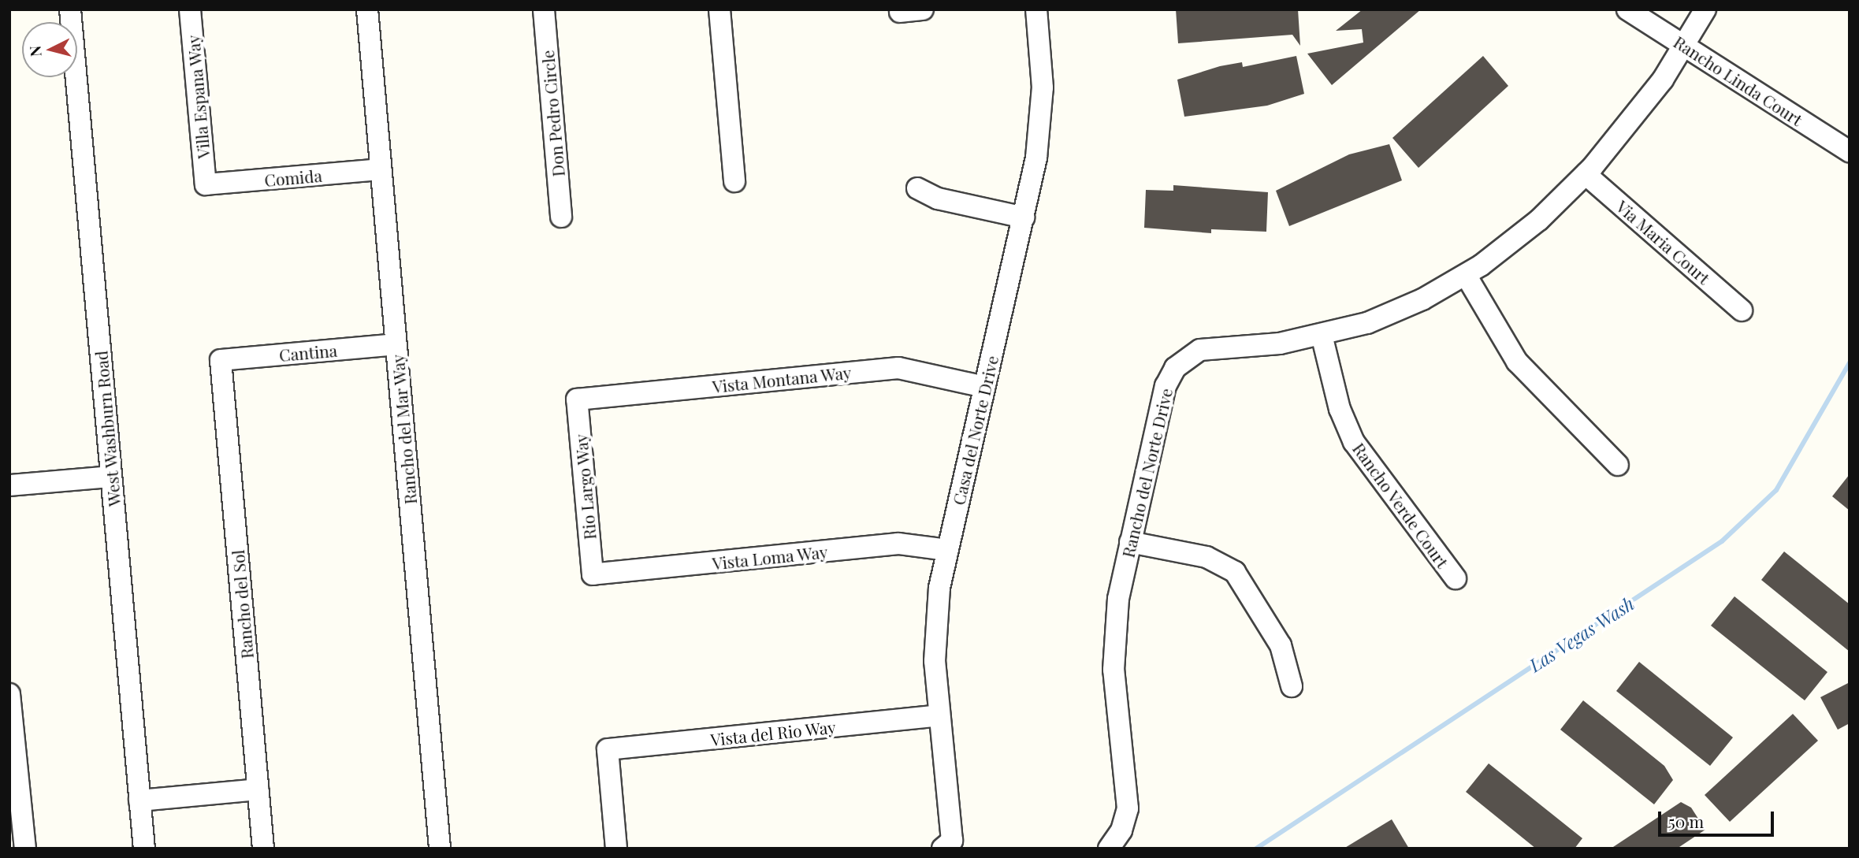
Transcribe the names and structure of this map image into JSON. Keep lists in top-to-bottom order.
{
  "streets": {
    "street": [
      "Rancho Linda Court",
      "Villa Espana Way",
      "Don Pedro Circle",
      "Comida",
      "Via Maria Court",
      "Cantina",
      "Vista Montana Way",
      "West Washburn Road",
      "Rancho del Mar Way",
      "Casa del Norte Drive",
      "Rancho del Norte Drive",
      "Rio Largo Way",
      "Rancho Verde Court",
      "Vista Loma Way",
      "Rancho del Sol",
      "Vista del Rio Way"
    ]
  },
  "crossings": [
    ["Rancho Linda Court", "Rancho del Norte Drive"],
    ["Villa Espana Way", "Comida"],
    ["Comida", "Rancho del Mar Way"],
    ["Via Maria Court", "Rancho del Norte Drive"],
    ["Cantina", "Rancho del Mar Way"],
    ["Cantina", "Rancho del Sol"],
    ["Vista Montana Way", "Casa del Norte Drive"],
    ["Vista Montana Way", "Rio Largo Way"],
    ["Casa del Norte Drive", "Vista Loma Way"],
    ["Casa del Norte Drive", "Vista del Rio Way"],
    ["Rancho del Norte Drive", "Rancho Verde Court"],
    ["Rio Largo Way", "Vista Loma Way"]
  ],
  "water": ["Las Vegas Wash"],
  "scale_bar": "50 m",
  "north": "left"
}
